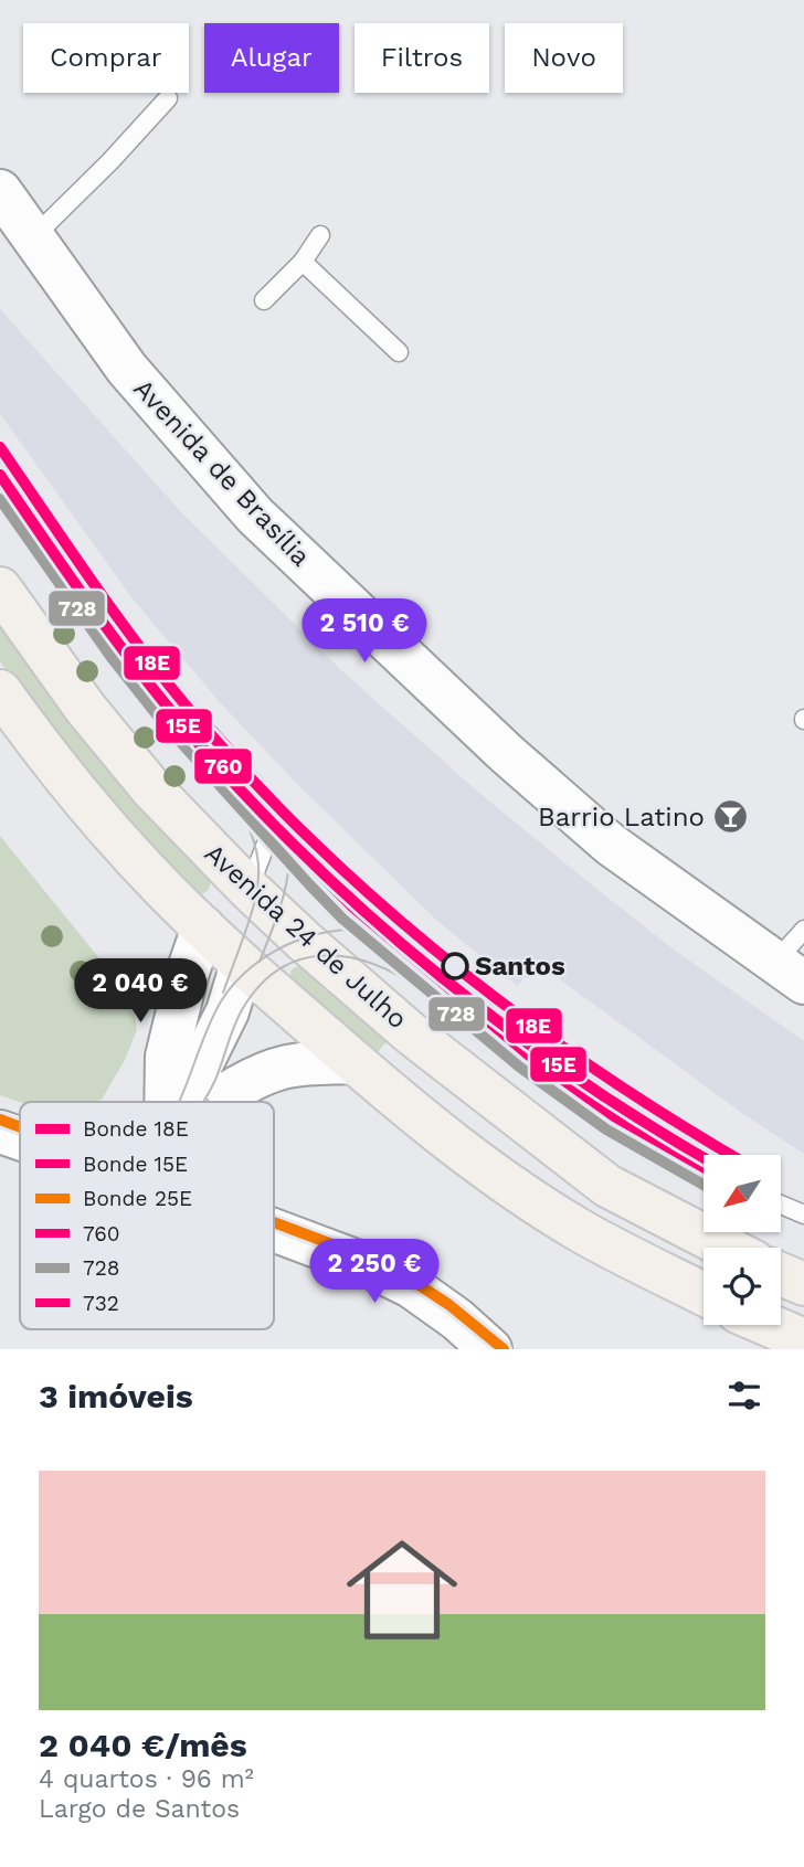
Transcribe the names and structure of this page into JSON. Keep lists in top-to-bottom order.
{
  "streets": {
    "main road": ["Avenida 24 de Julho"],
    "street": ["Avenida de Brasília"]
  },
  "places": {
    "bar": ["Barrio Latino"],
    "other": ["Santos"]
  },
  "lines": [
    "tram line 18E",
    "transit line 732",
    "transit line 760",
    "tram line 15E",
    "transit line 728",
    "tram line 25E"
  ],
  "legend": [
    "Bonde 18E",
    "Bonde 15E",
    "Bonde 25E",
    "760",
    "728",
    "732"
  ],
  "north": "bottom left",
  "page": {
    "chip": [
      "Comprar",
      "Alugar",
      "Filtros",
      "Novo"
    ],
    "price": ["2 510 €", "2 040 €", "2 250 €"],
    "heading": "3 imóveis",
    "list": [
      {
        "name": "2 040 €/mês",
        "note": "4 quartos · 96 m² · Largo de Santos"
      }
    ]
  }
}
